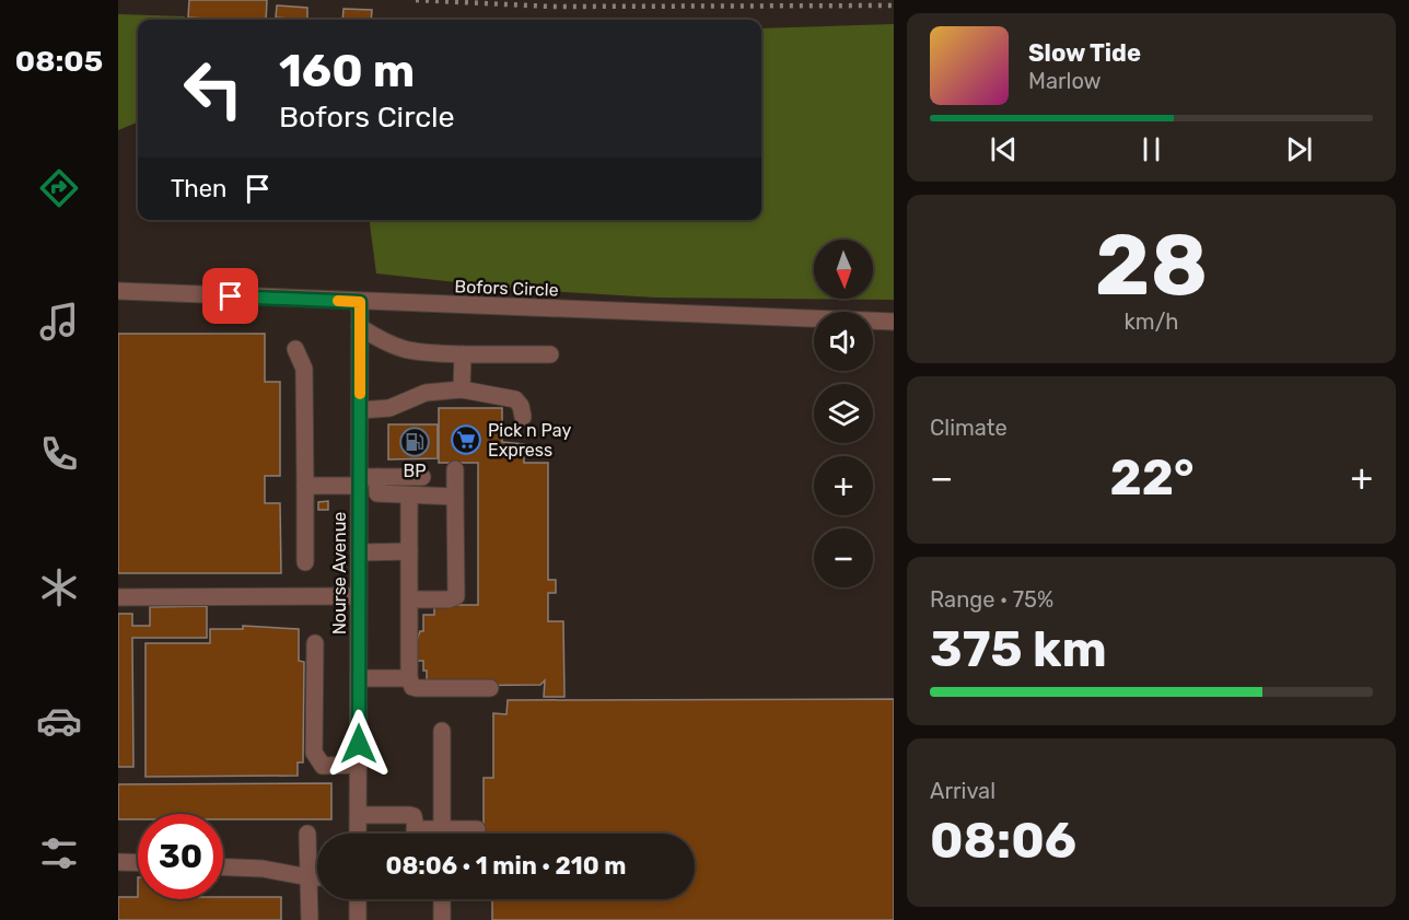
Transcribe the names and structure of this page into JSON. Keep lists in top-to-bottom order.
{
  "streets": {
    "street": ["Bofors Circle", "Nourse Avenue"]
  },
  "crossings": [
    ["Bofors Circle", "Nourse Avenue"]
  ],
  "places": {
    "supermarket": ["Pick n Pay Express"],
    "fuel station": ["BP"]
  },
  "north": "bottom",
  "page": {
    "tabs": "08:05",
    "turn": ["160 m", "Bofors Circle"],
    "song": ["Slow Tide", "Marlow"],
    "then": "Then",
    "tile": [
      ["28", "km/h"],
      "Climate",
      ["Range · 75%", "375 km"],
      ["Arrival", "08:06"]
    ],
    "map_buttons": ["+", "−"],
    "heat": ["−", "22°", "+"],
    "limit": "30",
    "trip": "08:06 · 1 min · 210 m"
  }
}
